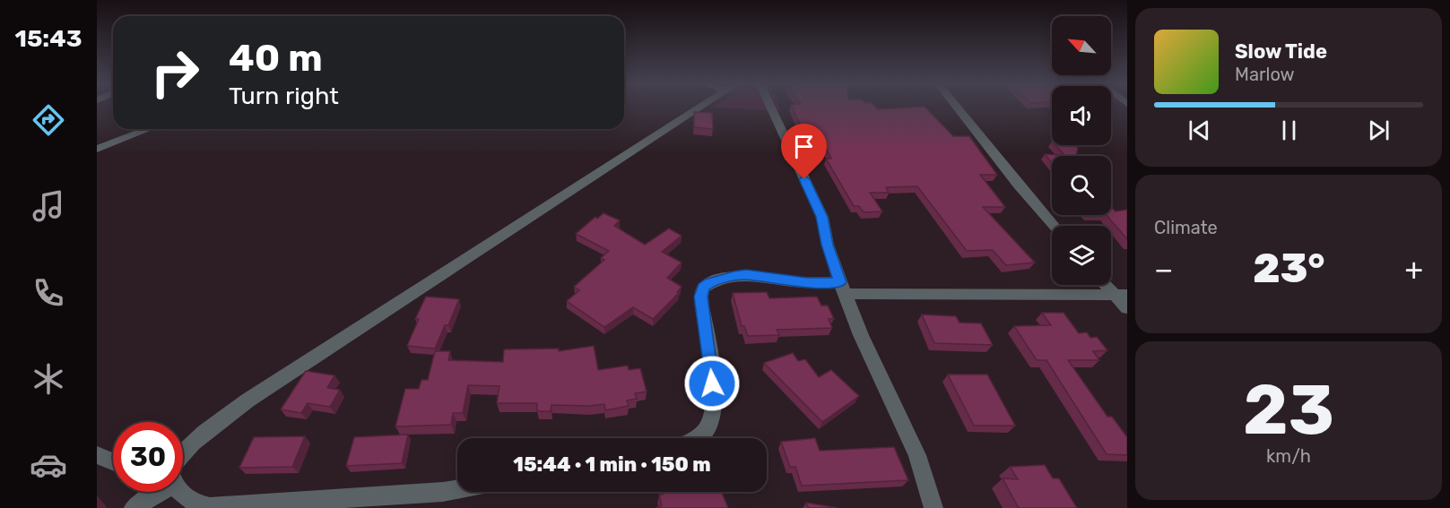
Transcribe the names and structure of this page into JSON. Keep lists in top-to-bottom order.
{
  "north": "top left",
  "page": {
    "tabs": "15:43",
    "turn": ["40 m", "Turn right"],
    "song": ["Slow Tide", "Marlow"],
    "tile": [
      "Climate",
      ["23", "km/h"]
    ],
    "heat": ["−", "23°", "+"],
    "limit": "30",
    "trip": "15:44 · 1 min · 150 m"
  }
}
